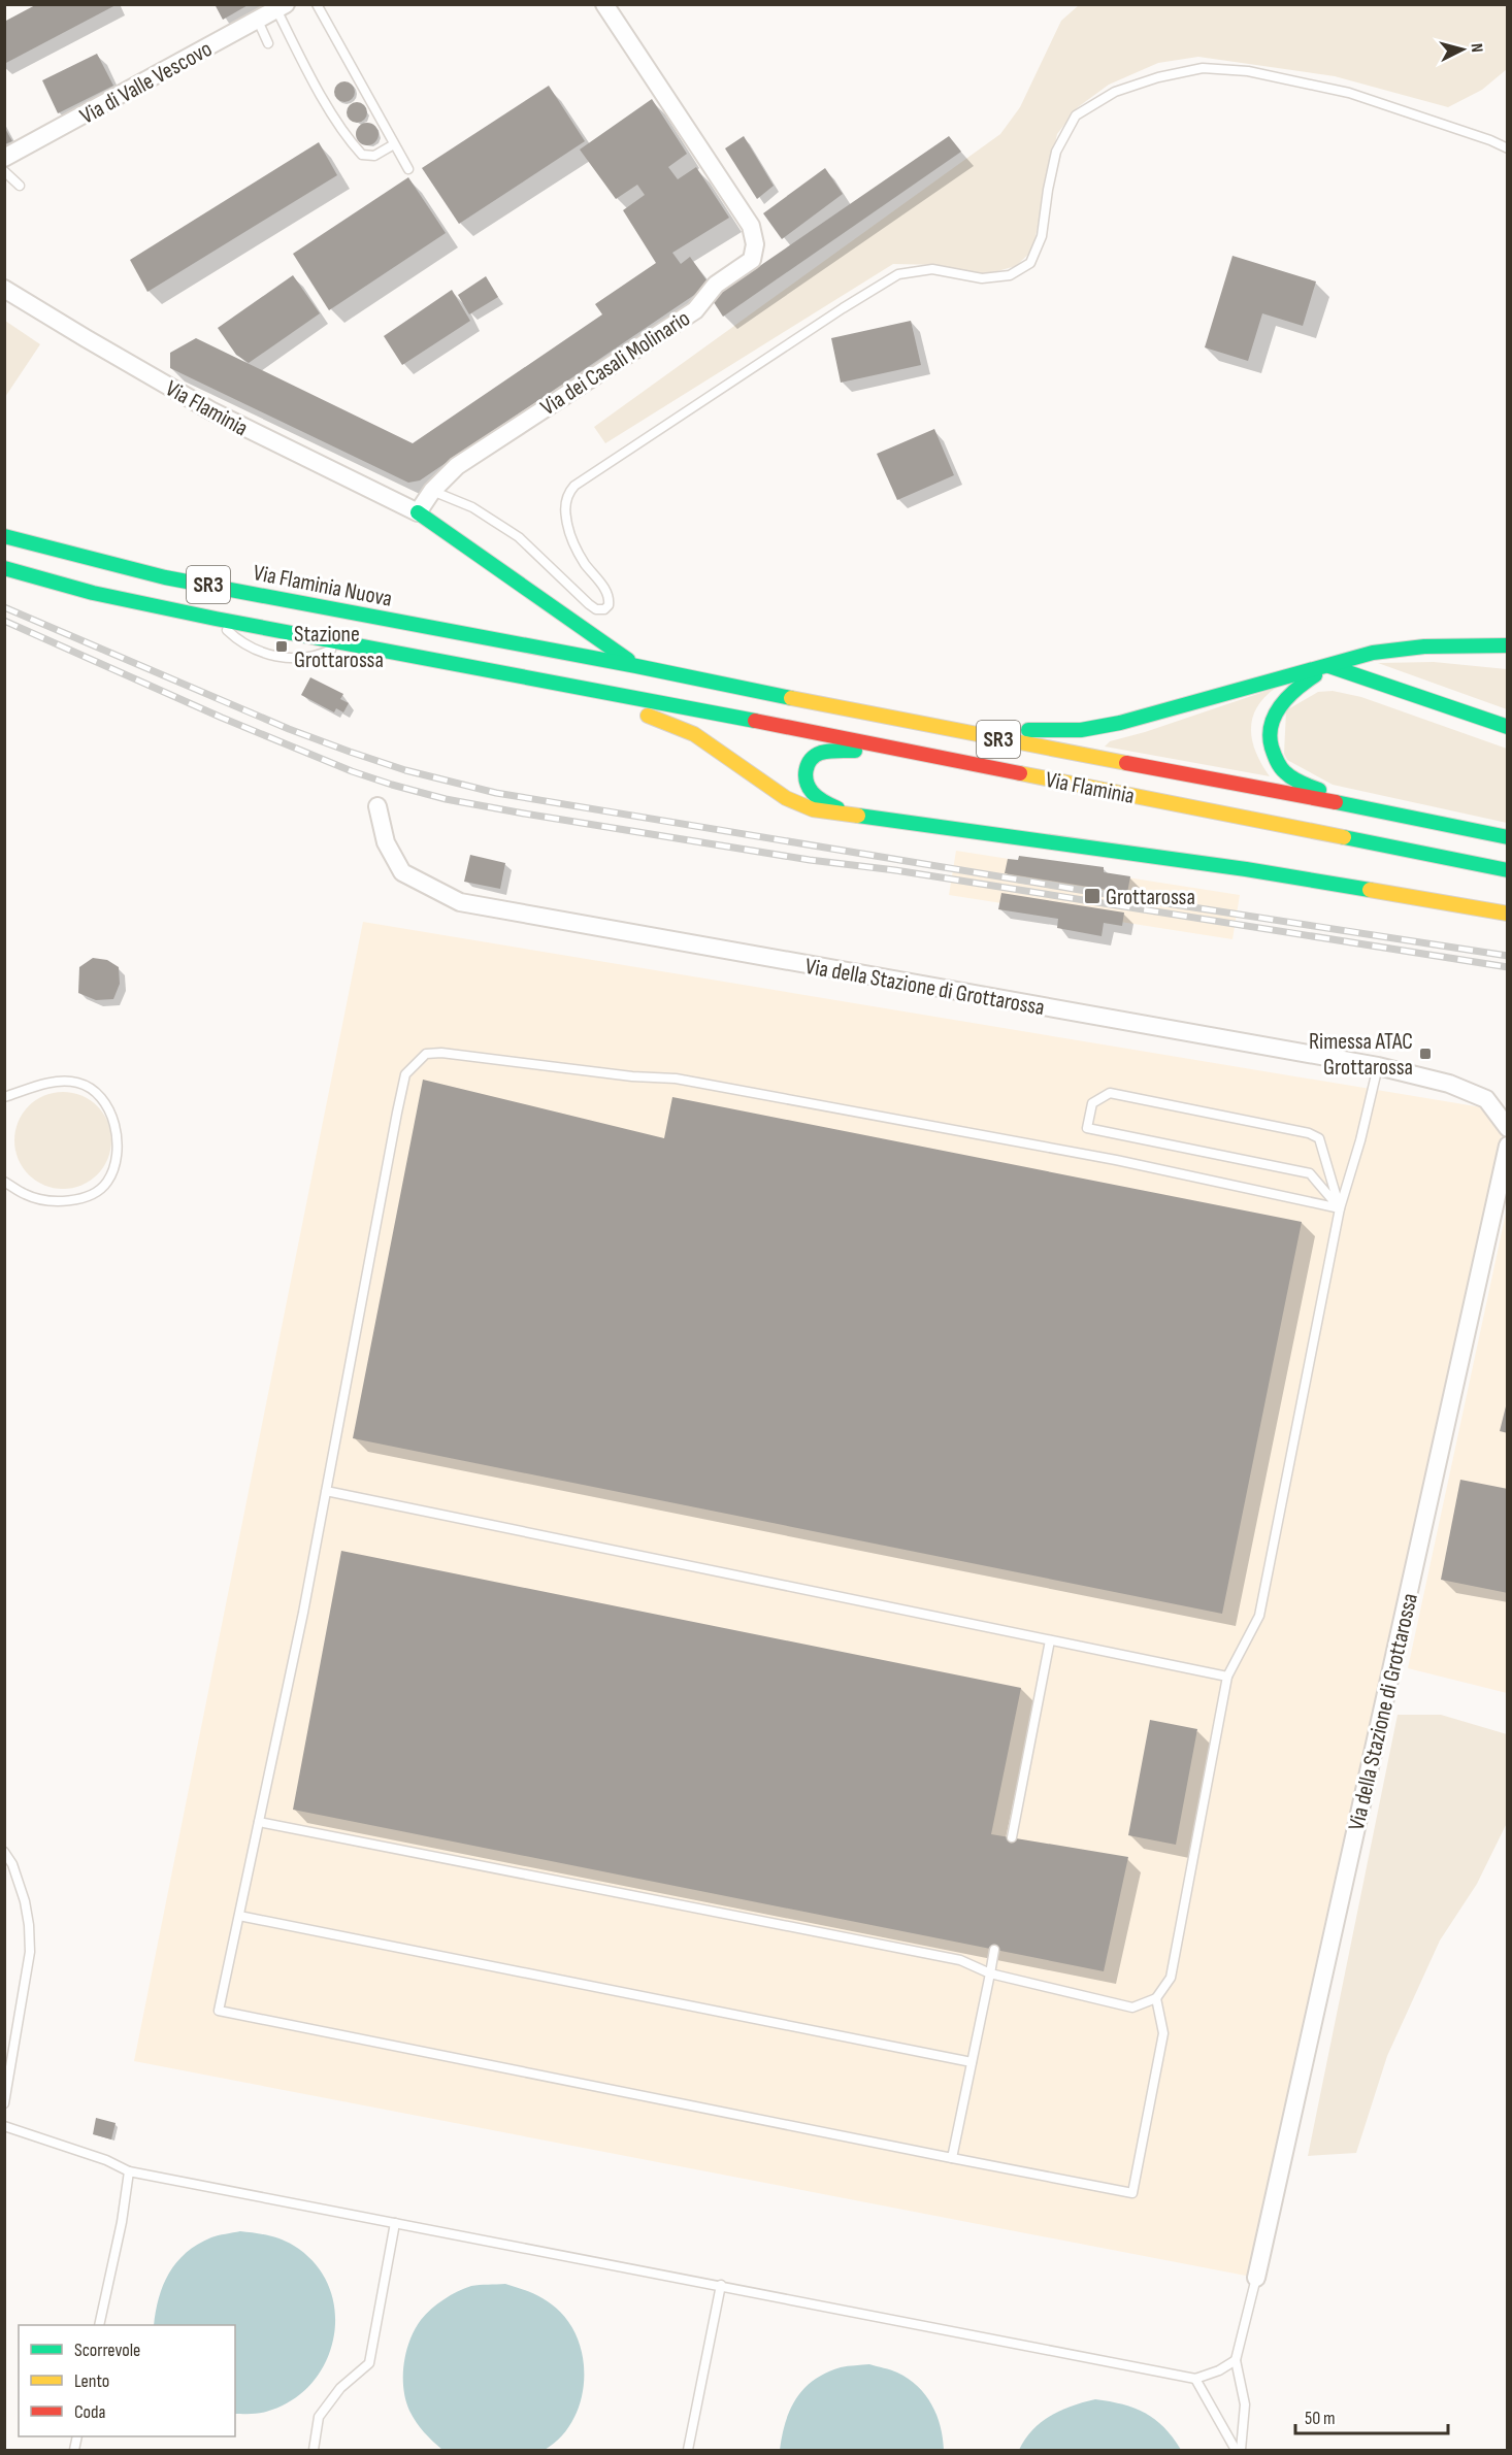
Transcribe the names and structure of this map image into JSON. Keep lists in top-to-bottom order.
{
  "streets": {
    "highway": ["Via Flaminia", "SR3", "Via Flaminia Nuova"],
    "street": ["Via di Valle Vescovo", "Via dei Casali Molinario", "Via della Stazione di Grottarossa"]
  },
  "crossings": [
    ["Via dei Casali Molinario", "Via Flaminia"],
    ["Via Flaminia", "SR3"],
    ["Via Flaminia", "Via Flaminia Nuova"]
  ],
  "places": {
    "transit": ["Stazione Grottarossa", "Grottarossa", "Rimessa ATAC Grottarossa"]
  },
  "legend": ["Scorrevole", "Lento", "Coda"],
  "scale_bar": "50 m",
  "north": "right"
}
